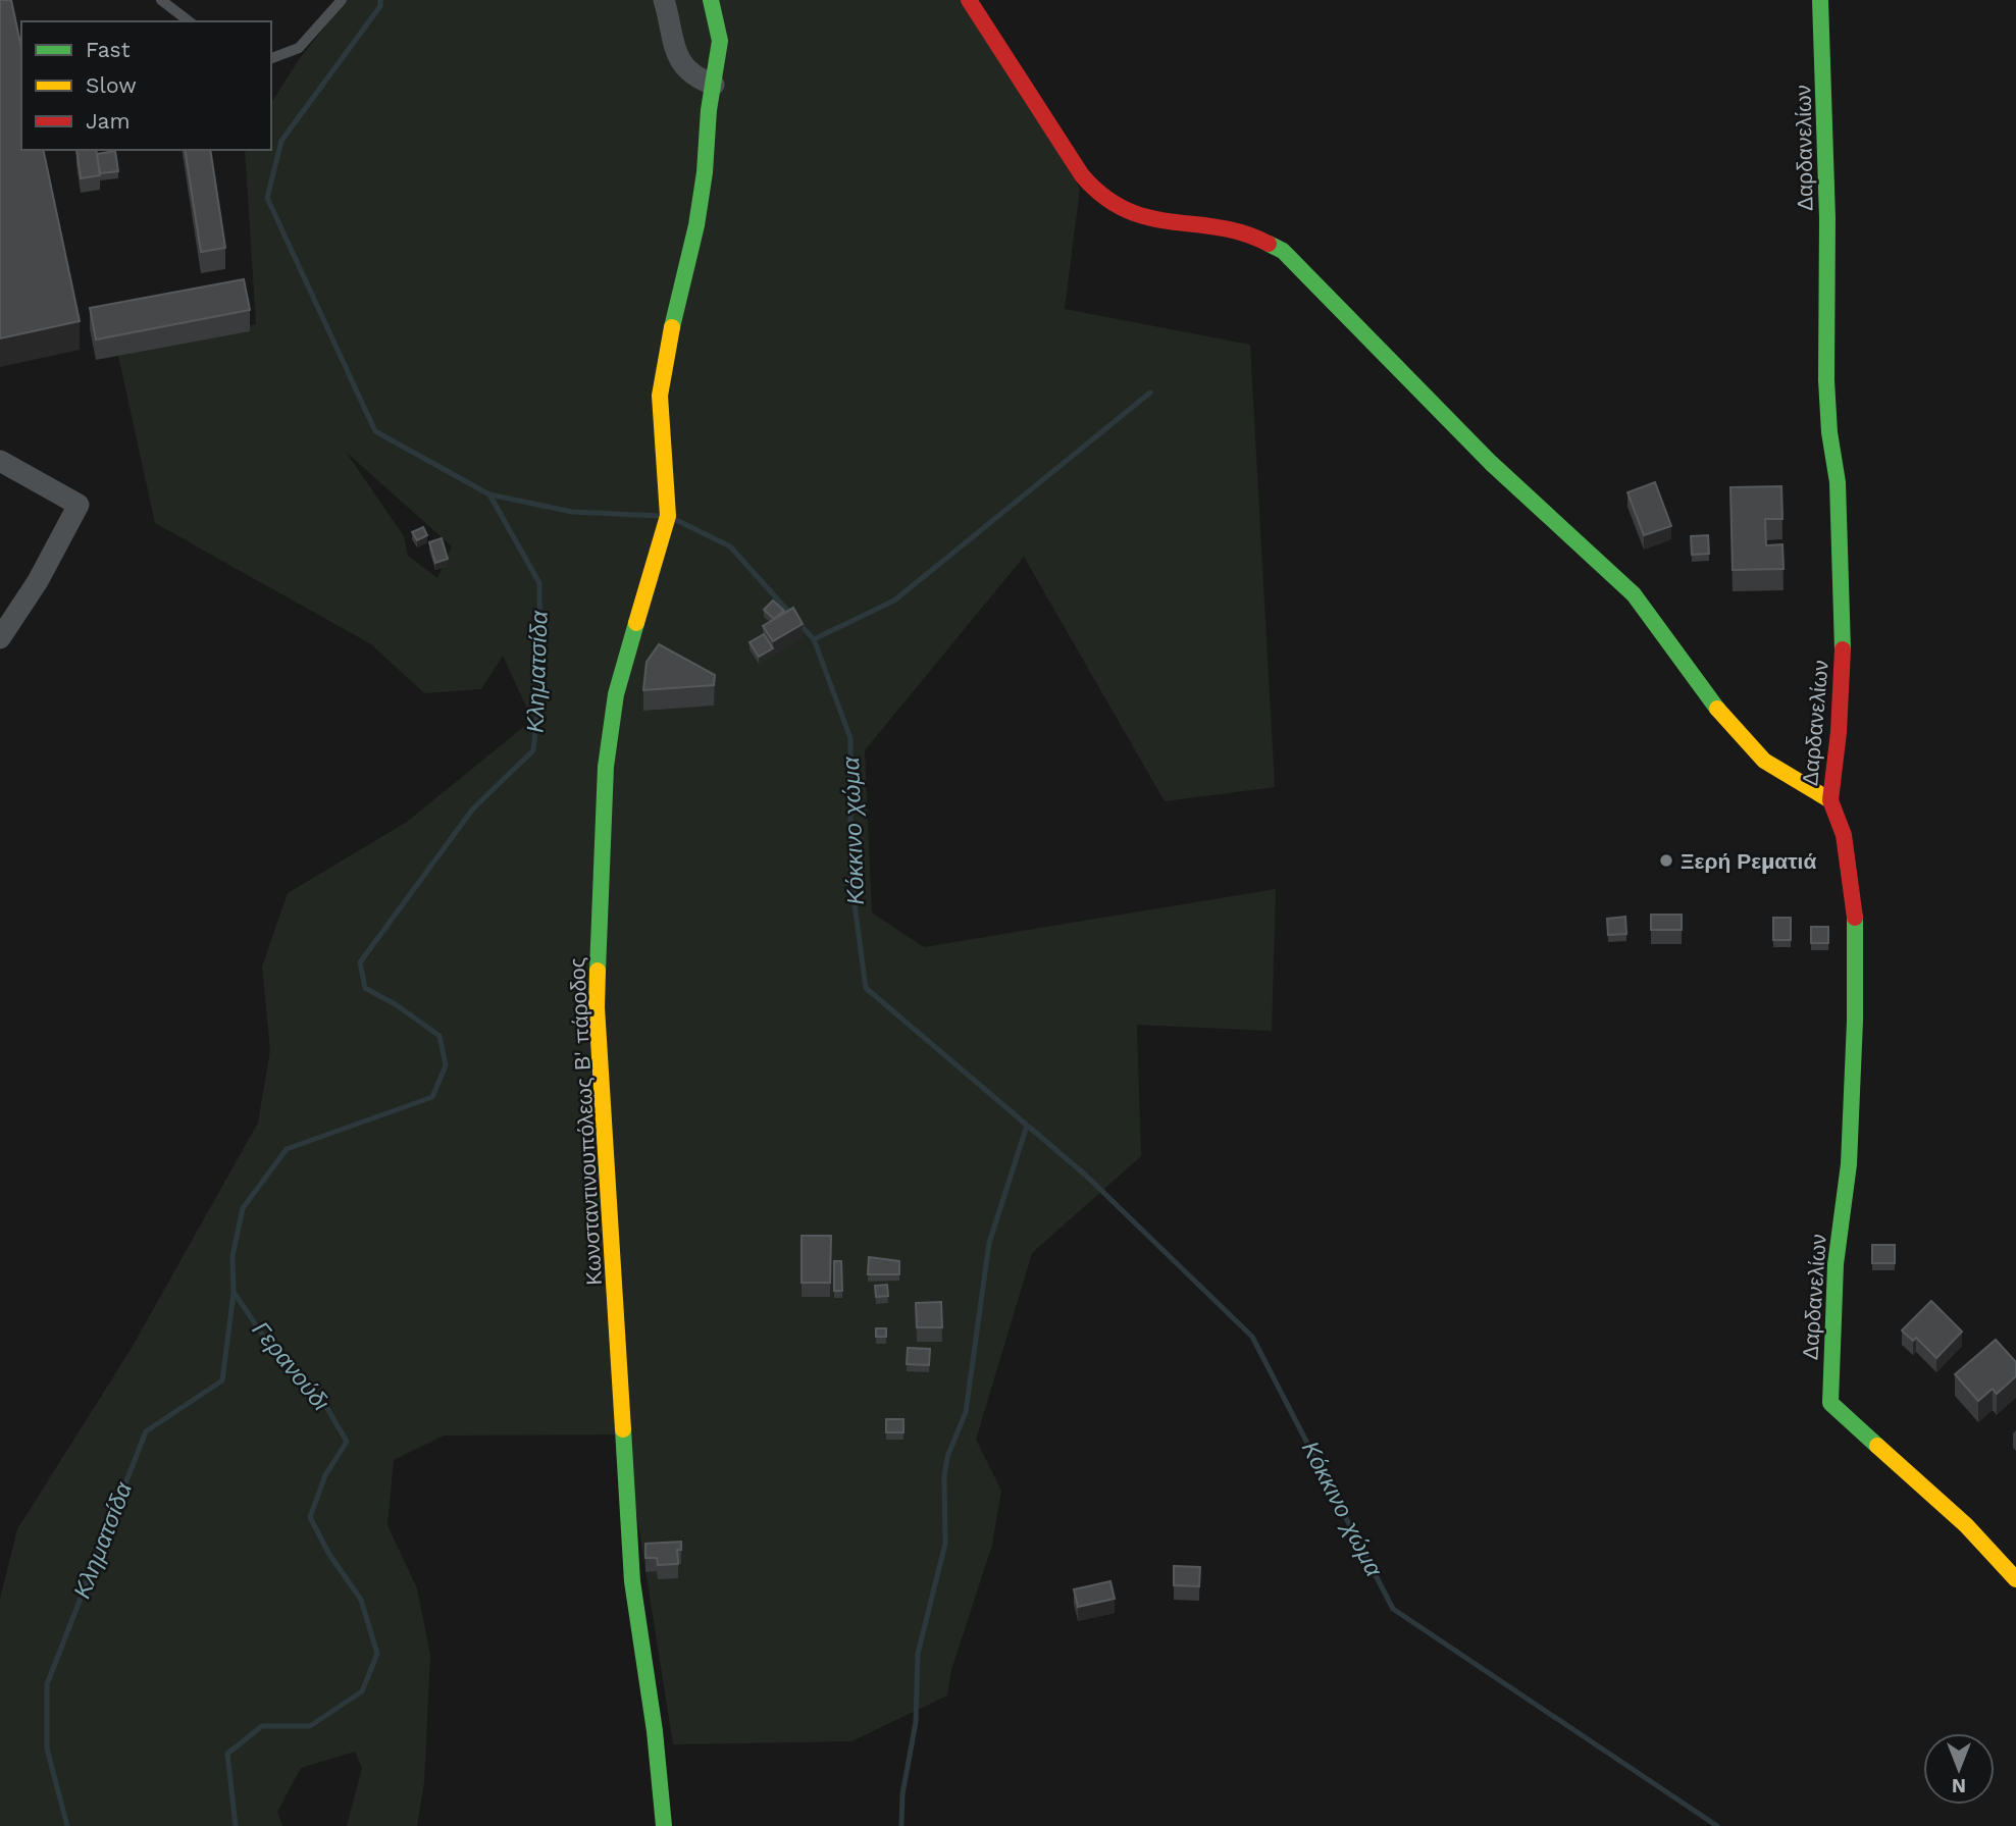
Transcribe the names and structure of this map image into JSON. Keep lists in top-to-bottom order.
{
  "streets": {
    "street": ["Δαρδανελίων", "Κωνσταντινουπόλεως Β' πάροδος"]
  },
  "water": ["Κληματσίδα", "Κόκκινο χώμα", "Γερανούδι"],
  "places": ["Ξερή Ρεματιά"],
  "legend": ["Fast", "Slow", "Jam"],
  "north": "bottom"
}
